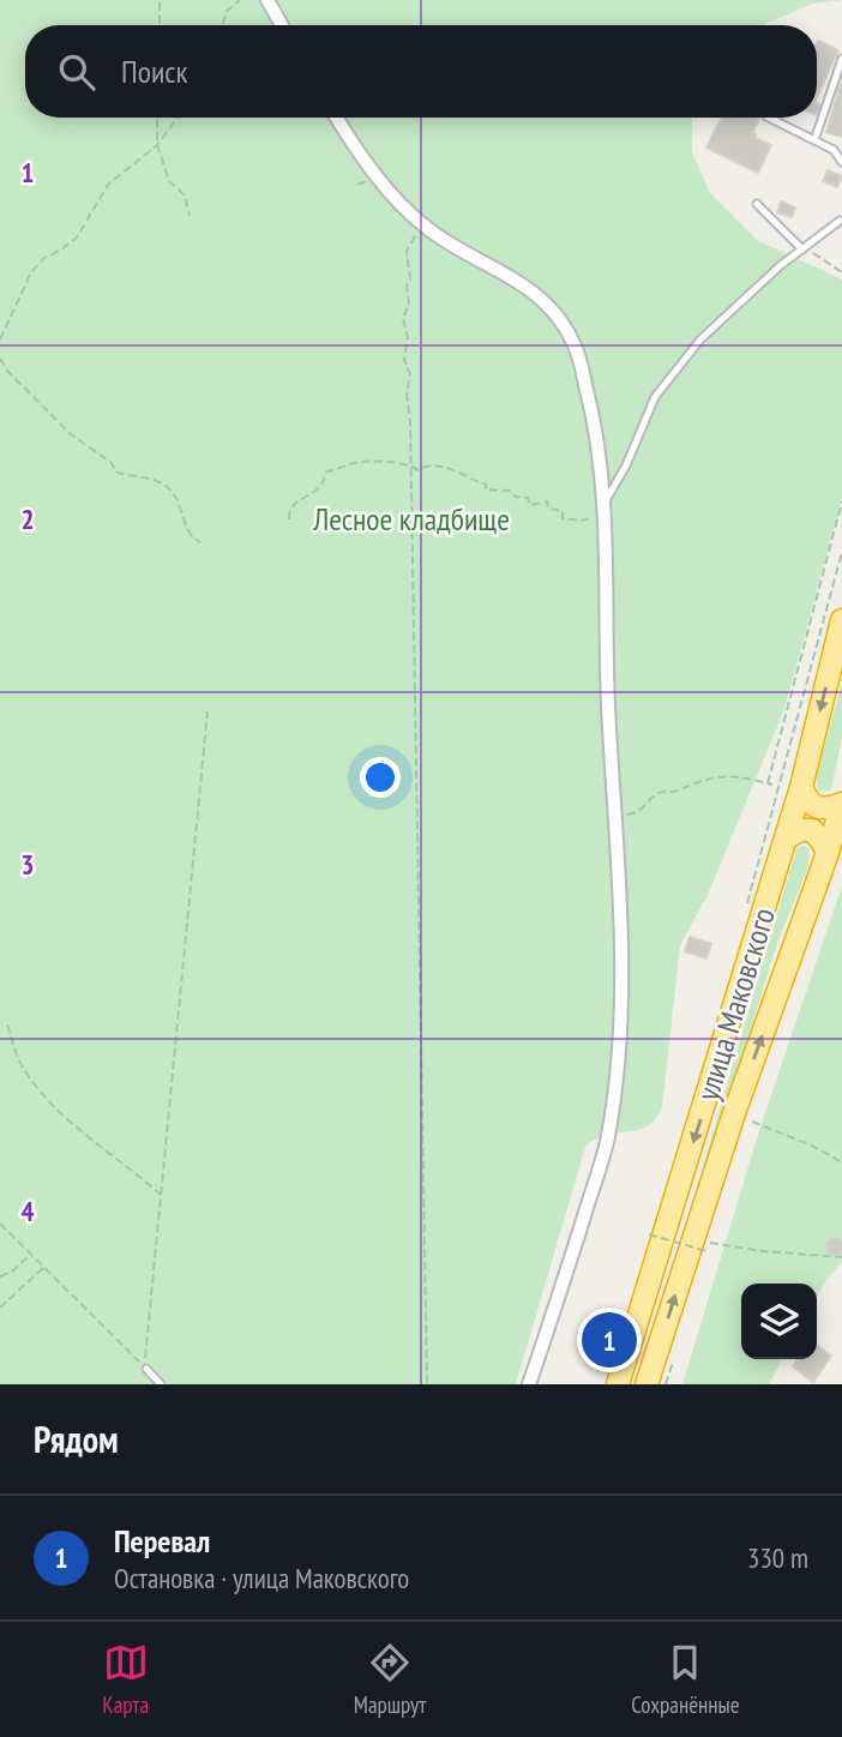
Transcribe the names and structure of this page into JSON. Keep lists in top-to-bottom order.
{
  "streets": {
    "highway": ["улица Маковского"]
  },
  "parks": ["Лесное кладбище"],
  "page": {
    "search": "Поиск",
    "pins": "1",
    "heading": "Рядом",
    "list": [
      {
        "mark": "1",
        "name": "Перевал",
        "note": "Остановка · улица Маковского",
        "value": "330 m"
      }
    ],
    "nav": ["Карта", "Маршрут", "Сохранённые"]
  },
  "grid": {
    "rows": [
      "1",
      "2",
      "3",
      "4"
    ]
  }
}
